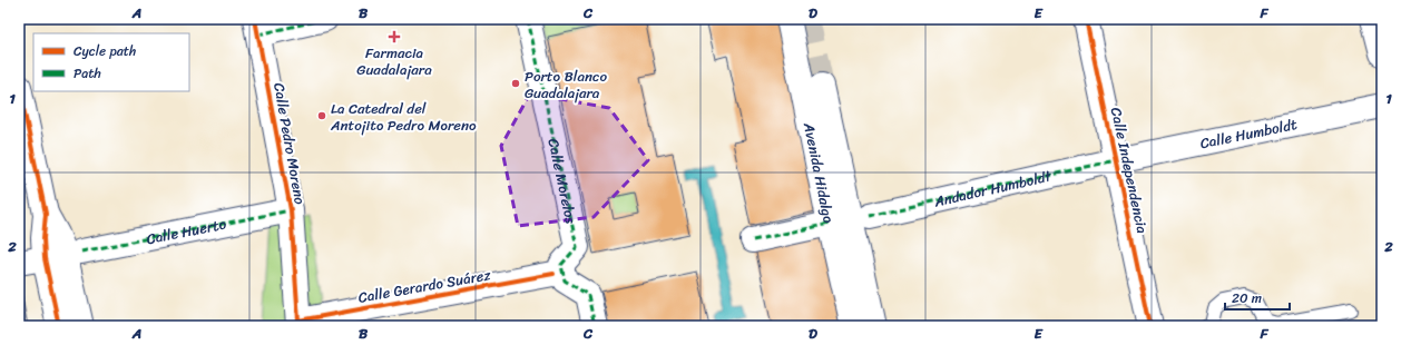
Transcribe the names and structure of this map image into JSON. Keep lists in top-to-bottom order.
{
  "streets": {
    "street": [
      "Calle Humboldt",
      "Calle Pedro Moreno",
      "Calle Independencia",
      "Avenida Hidalgo",
      "Calle Morelos",
      "Andador Humboldt",
      "Calle Huerto",
      "Calle Gerardo Suárez"
    ]
  },
  "crossings": [
    ["Calle Humboldt", "Calle Independencia"],
    ["Calle Humboldt", "Andador Humboldt"],
    ["Calle Pedro Moreno", "Calle Huerto"],
    ["Calle Pedro Moreno", "Calle Gerardo Suárez"],
    ["Calle Independencia", "Andador Humboldt"]
  ],
  "places": {
    "health": ["Farmacia Guadalajara"],
    "other": ["Porto Blanco Guadalajara", "La Catedral del Antojito Pedro Moreno"]
  },
  "legend": ["Cycle path", "Path"],
  "scale_bar": "20 m",
  "grid": {
    "columns": [
      "A",
      "B",
      "C",
      "D",
      "E",
      "F"
    ],
    "rows": ["1", "2"]
  }
}
